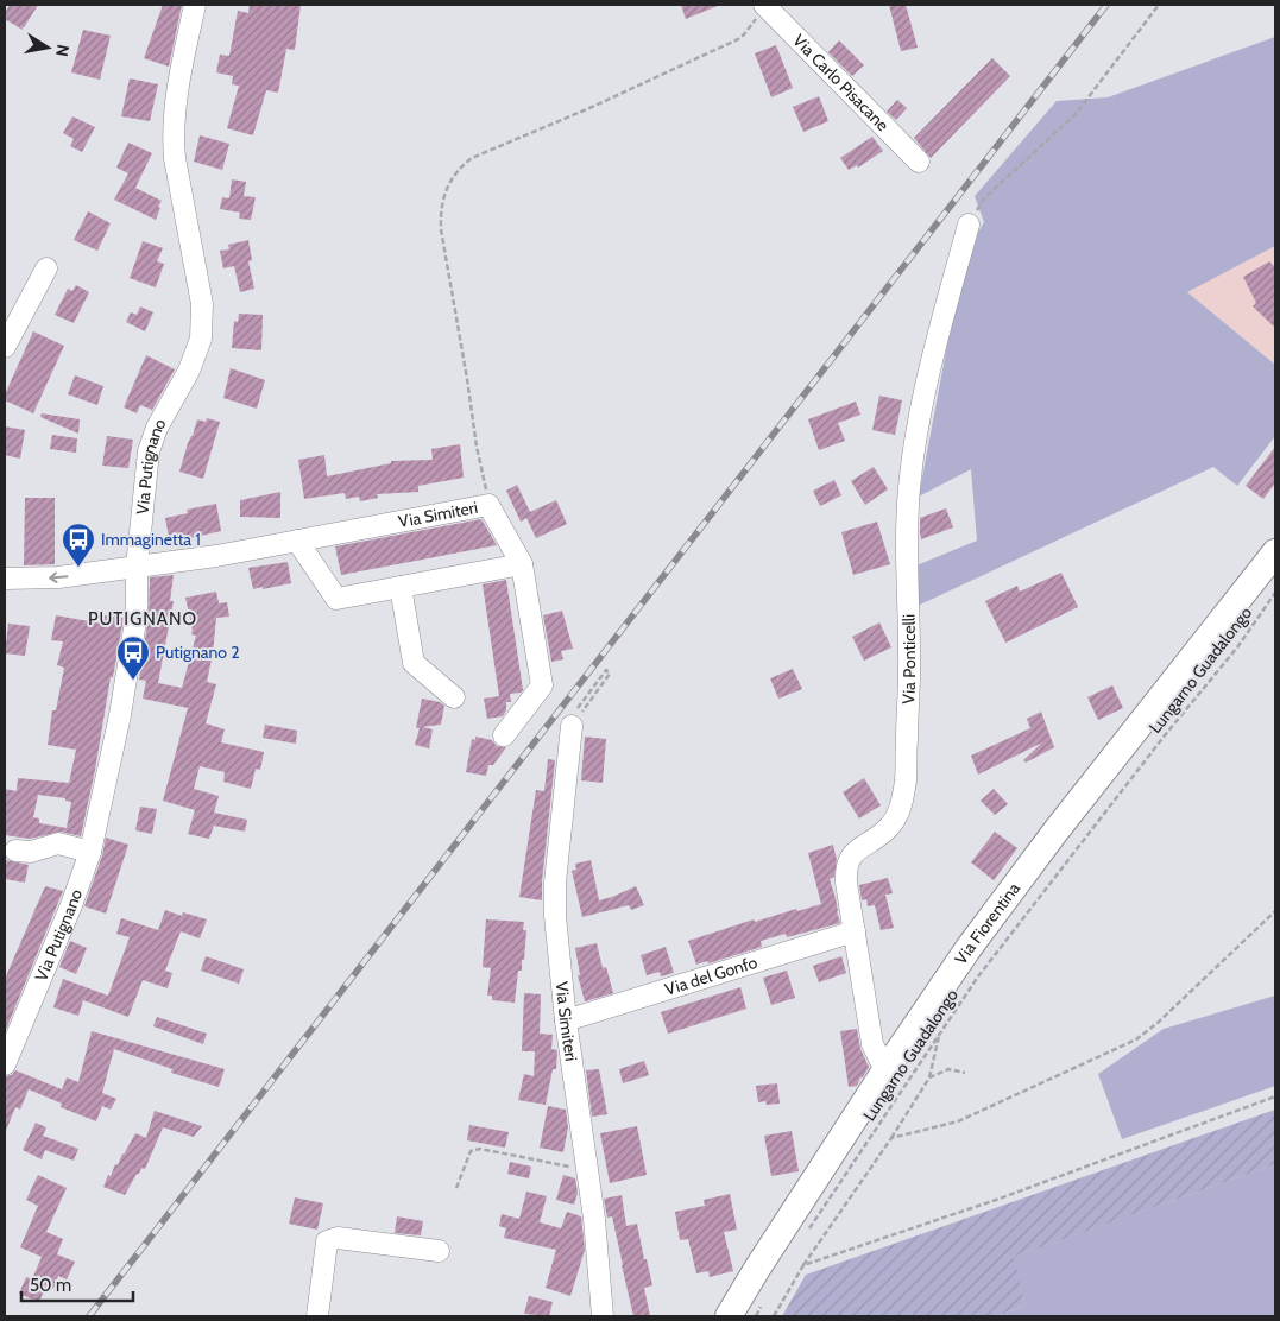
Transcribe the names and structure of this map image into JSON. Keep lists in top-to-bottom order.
{
  "streets": {
    "main road": ["Via Fiorentina"],
    "street": [
      "Via Carlo Pisacane",
      "Via Putignano",
      "Via Simiteri",
      "Via Ponticelli",
      "Via del Gonfo"
    ],
    "path": ["Lungarno Guadalongo"]
  },
  "crossings": [
    ["Via Putignano", "Via Simiteri"],
    ["Via Simiteri", "Via del Gonfo"],
    ["Via Ponticelli", "Via Fiorentina"],
    ["Via Ponticelli", "Via del Gonfo"]
  ],
  "districts": ["PUTIGNANO"],
  "places": {
    "bus stop": ["Immaginetta 1", "Putignano 2"]
  },
  "scale_bar": "50 m",
  "north": "right"
}
